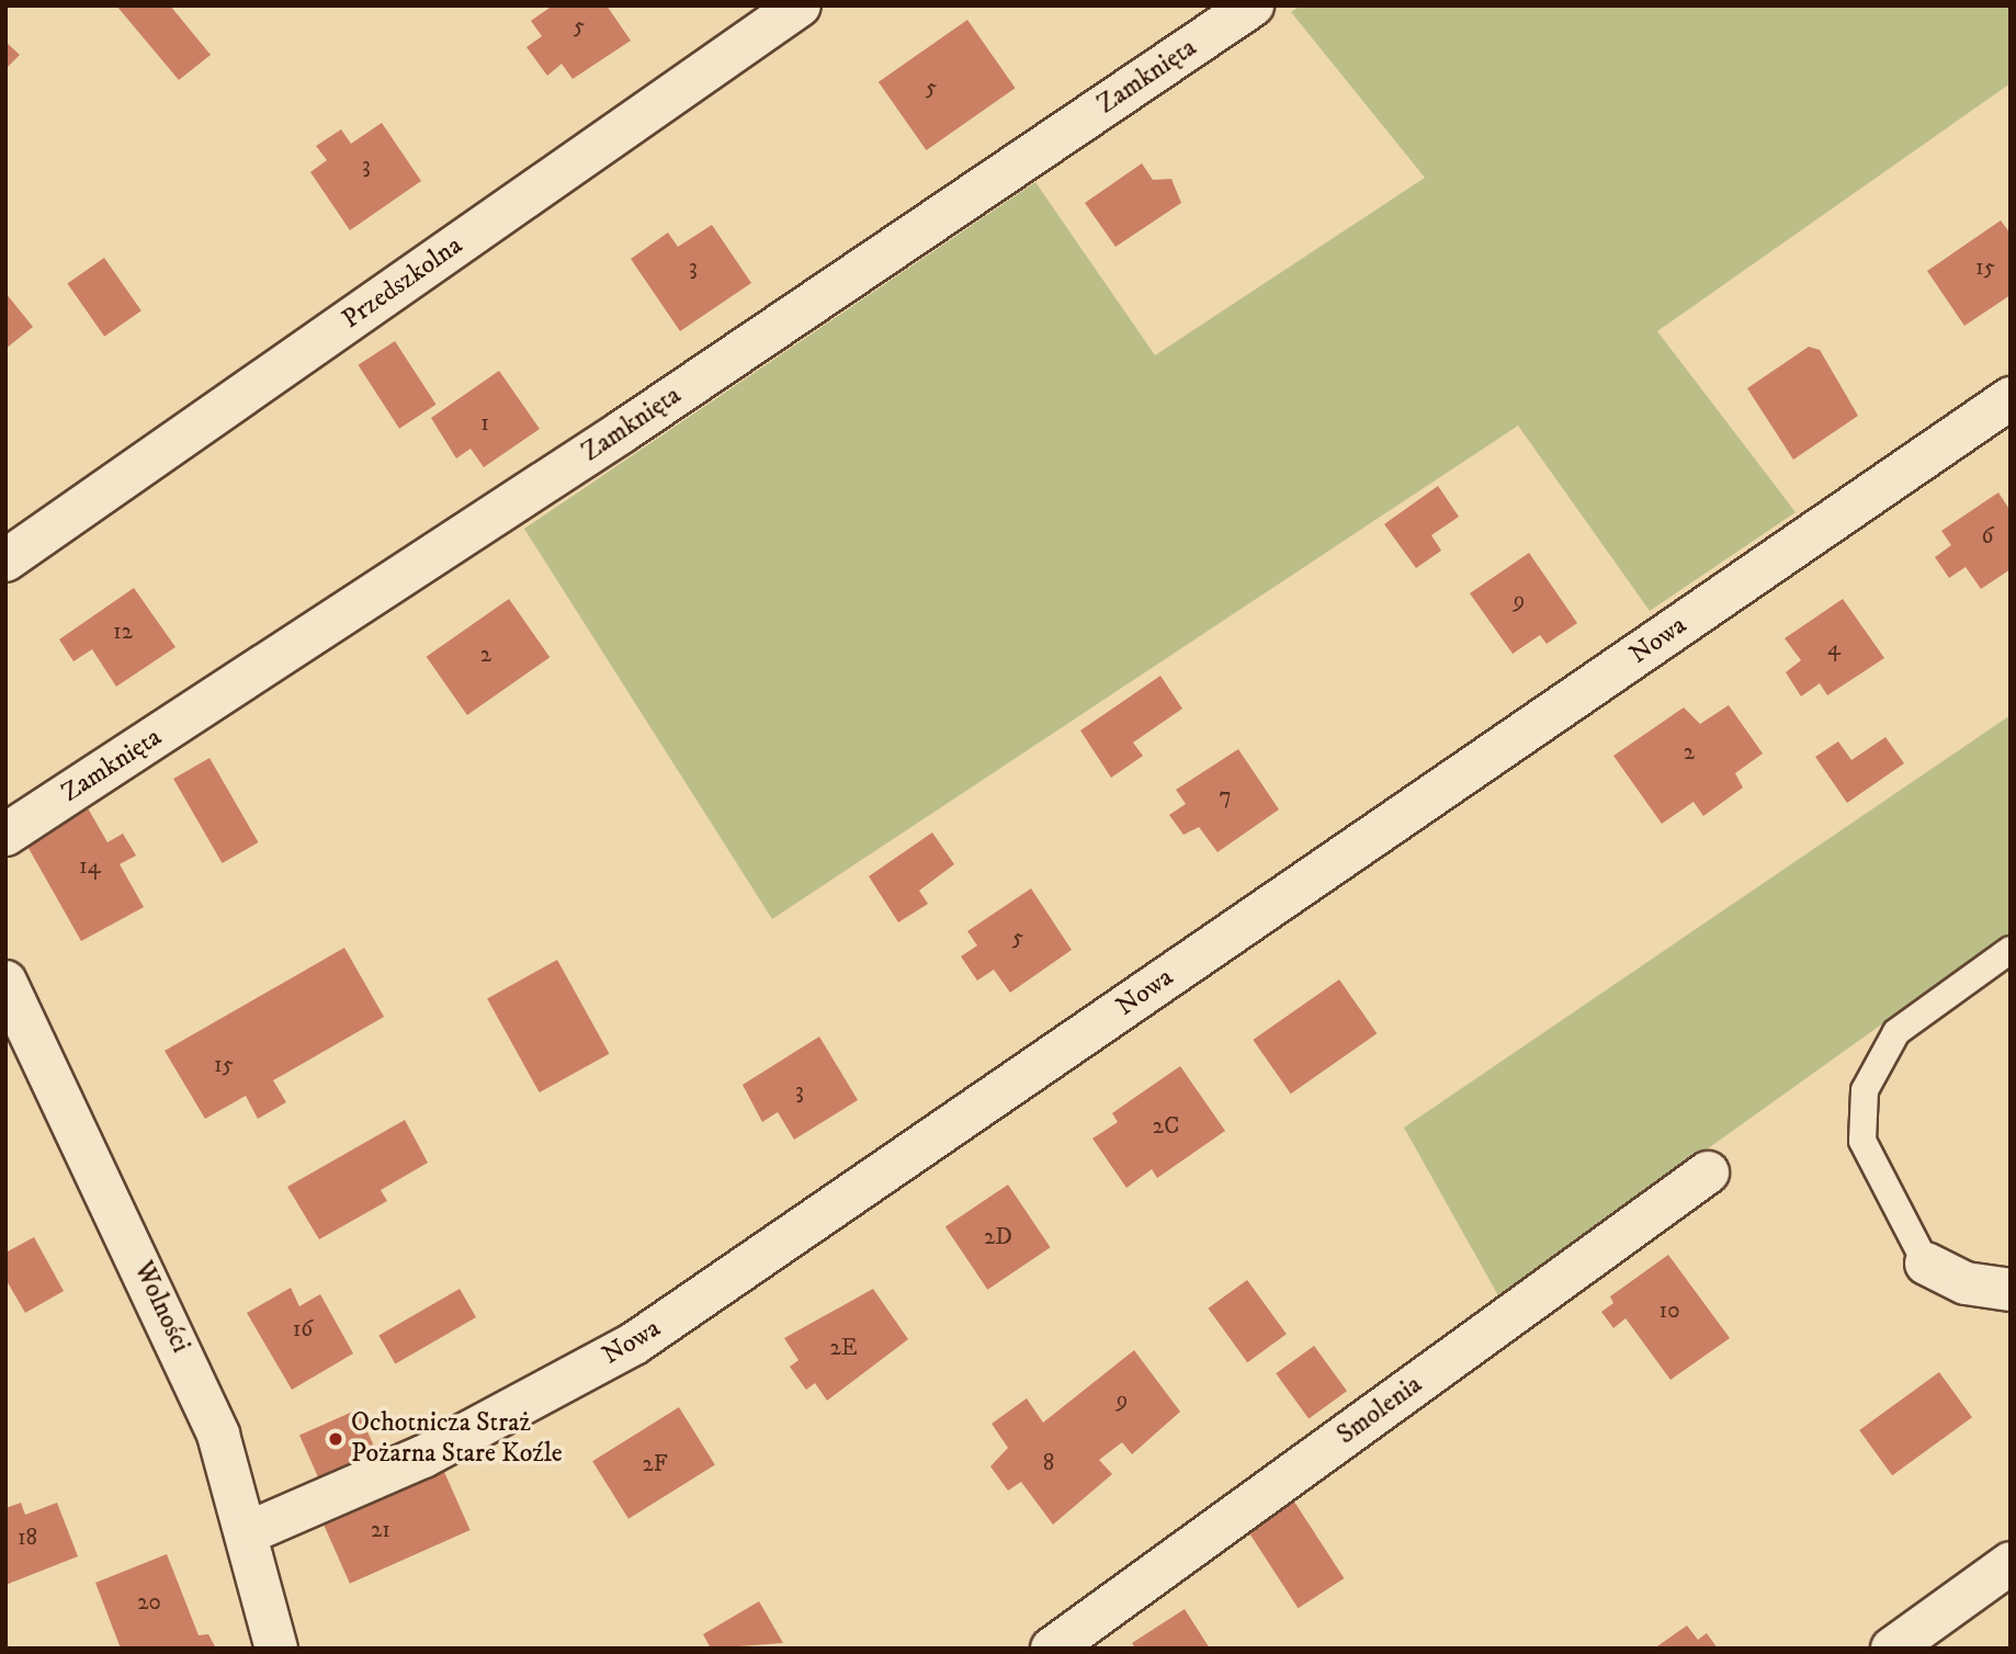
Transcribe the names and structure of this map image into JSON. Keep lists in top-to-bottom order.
{
  "streets": {
    "street": [
      "Zamknięta",
      "Przedszkolna",
      "Nowa",
      "Wolności",
      "Smolenia"
    ]
  },
  "crossings": [
    ["Nowa", "Wolności"]
  ],
  "places": ["Ochotnicza Straż Pożarna Stare Koźle"],
  "house_numbers": [
    "5",
    "5",
    "3",
    "3",
    "15",
    "1",
    "6",
    "9",
    "12",
    "4",
    "2",
    "2",
    "7",
    "14",
    "5",
    "15",
    "3",
    "2C",
    "2D",
    "10",
    "16",
    "2E",
    "9",
    "8",
    "2F",
    "21",
    "18",
    "20"
  ]
}
